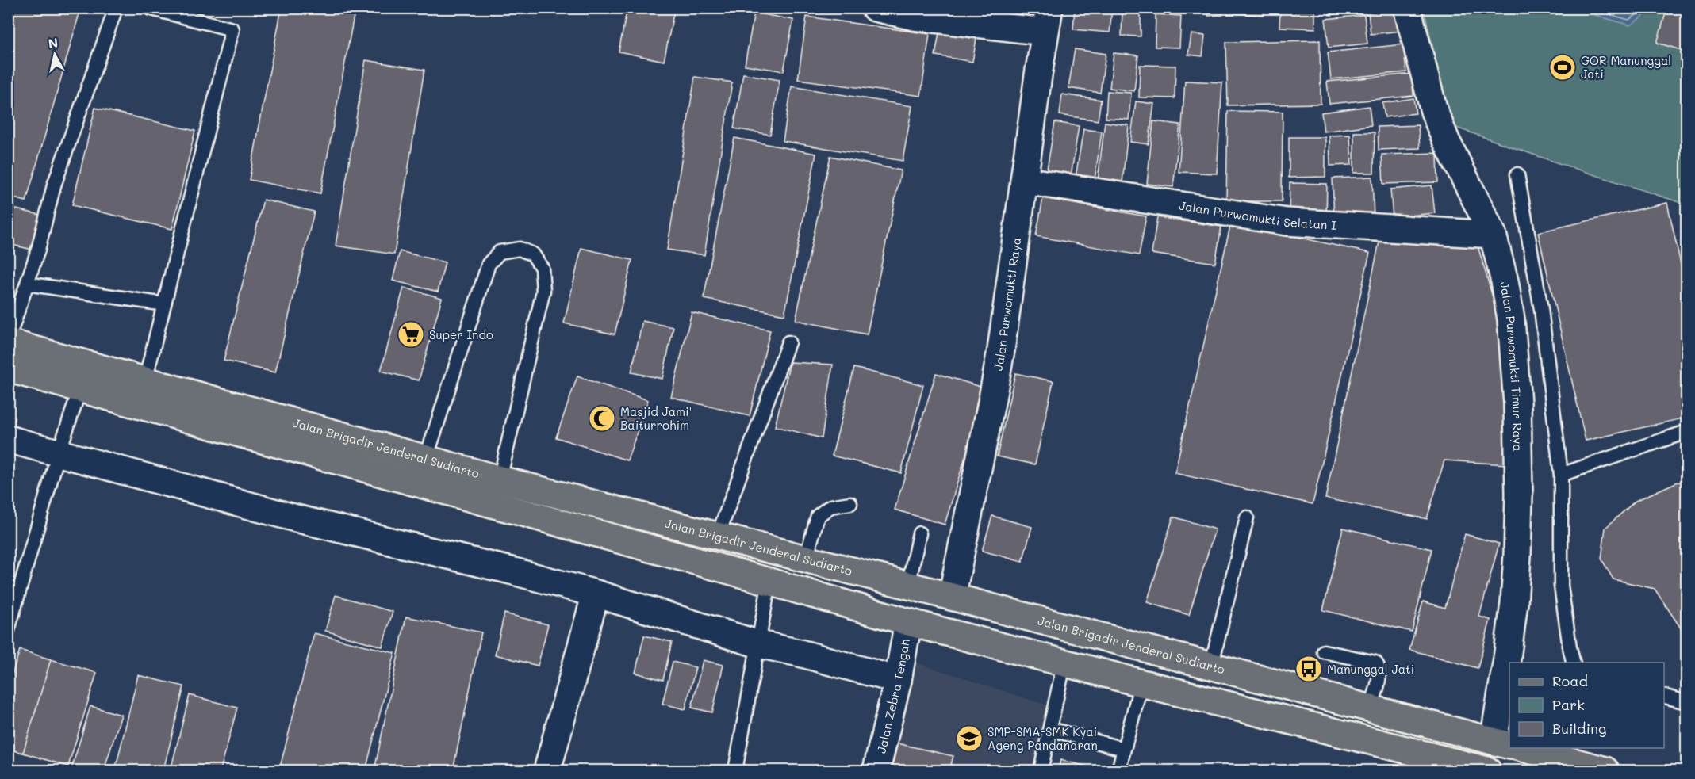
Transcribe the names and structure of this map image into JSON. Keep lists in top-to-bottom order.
{
  "streets": {
    "main road": ["Jalan Brigadir Jenderal Sudiarto"],
    "street": [
      "Jalan Purwomukti Selatan I",
      "Jalan Purwomukti Raya",
      "Jalan Purwomukti Timur Raya",
      "Jalan Zebra Tengah"
    ]
  },
  "crossings": [
    ["Jalan Purwomukti Selatan I", "Jalan Purwomukti Raya"],
    ["Jalan Purwomukti Selatan I", "Jalan Purwomukti Timur Raya"],
    ["Jalan Purwomukti Raya", "Jalan Brigadir Jenderal Sudiarto"],
    ["Jalan Purwomukti Timur Raya", "Jalan Brigadir Jenderal Sudiarto"],
    ["Jalan Brigadir Jenderal Sudiarto", "Jalan Zebra Tengah"]
  ],
  "places": {
    "sports": ["GOR Manunggal Jati"],
    "supermarket": ["Super Indo"],
    "mosque": ["Masjid Jami' Baiturrohim"],
    "bus stop": ["Manunggal Jati"],
    "school or university": ["SMP-SMA-SMK Kyai Ageng Pandanaran"]
  },
  "legend": ["Road", "Park", "Building"],
  "north": "top"
}
